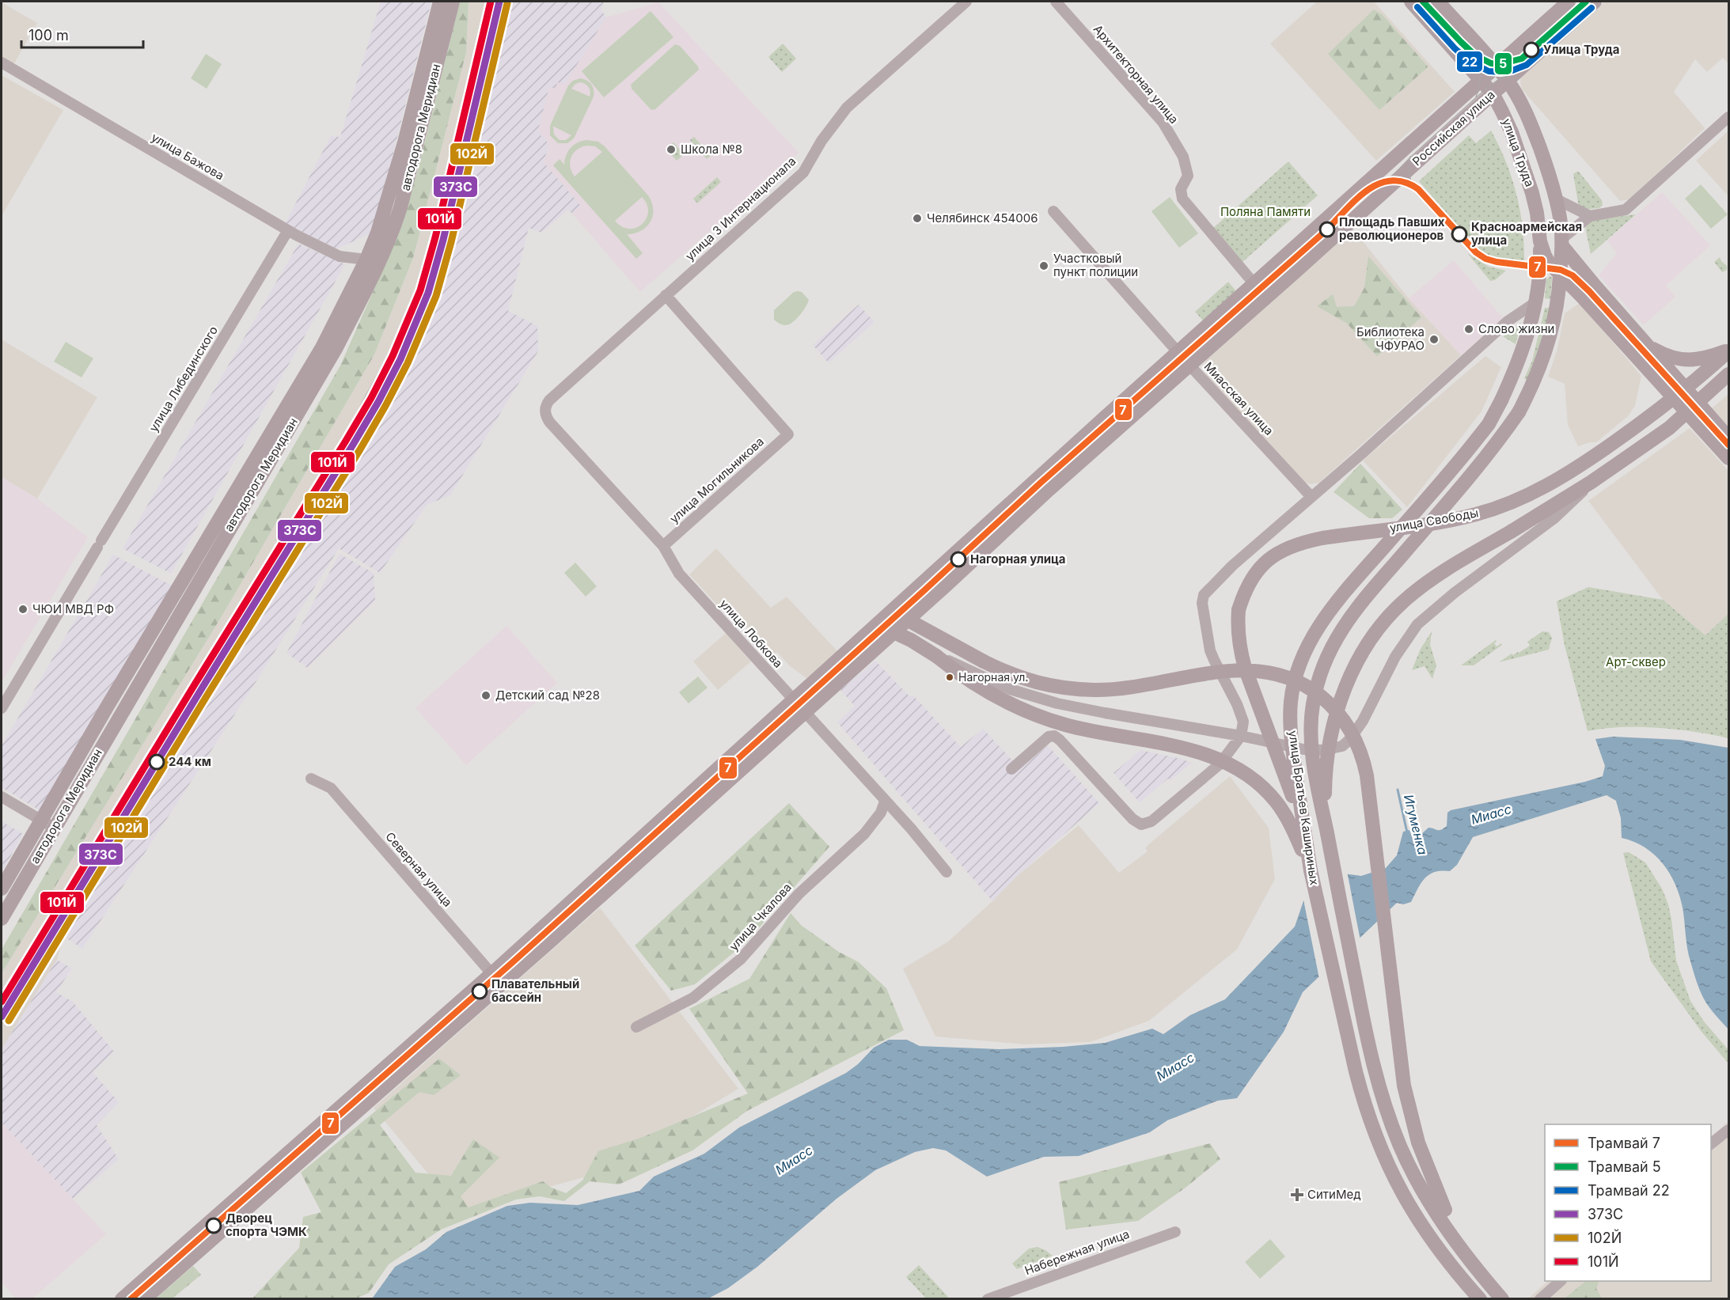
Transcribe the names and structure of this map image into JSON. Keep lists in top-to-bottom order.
{
  "streets": {
    "main road": [
      "автодорога Меридиан",
      "Российская улица",
      "улица Труда",
      "улица Свободы",
      "улица Братьев Кашириных"
    ],
    "street": [
      "Архитекторная улица",
      "улица Бажова",
      "улица 3 Интернационала",
      "улица Либединского",
      "Миасская улица",
      "улица Могильникова",
      "улица Лобкова",
      "Северная улица",
      "улица Чкалова",
      "Набережная улица"
    ]
  },
  "crossings": [
    ["Архитекторная улица", "Российская улица"],
    ["автодорога Меридиан", "улица Бажова"],
    ["Российская улица", "улица Труда"],
    ["Российская улица", "Миасская улица"],
    ["Российская улица", "улица Лобкова"],
    ["Российская улица", "Северная улица"],
    ["улица Труда", "улица Свободы"],
    ["улица Труда", "улица Братьев Кашириных"],
    ["улица Бажова", "улица Либединского"],
    ["улица 3 Интернационала", "улица Могильникова"],
    ["улица 3 Интернационала", "улица Лобкова"],
    ["улица Могильникова", "улица Лобкова"],
    ["улица Свободы", "улица Братьев Кашириных"],
    ["улица Лобкова", "улица Чкалова"]
  ],
  "water": ["Миасс", "Игуменка"],
  "parks": ["Поляна Памяти", "Арт-сквер"],
  "places": {
    "other": [
      "Улица Труда",
      "Школа №8",
      "Челябинск 454006",
      "Площадь Павших революционеров",
      "Красноармейская улица",
      "Участковый пункт полиции",
      "Слово жизни",
      "Библиотека ЧФУРАО",
      "Нагорная улица",
      "ЧЮИ МВД РФ",
      "Нагорная ул.",
      "Детский сад №28",
      "244 км",
      "Плавательный бассейн",
      "Дворец спорта ЧЭМК"
    ],
    "health": ["СитиМед"]
  },
  "lines": [
    "tram line 5",
    "transit line 373C",
    "transit line 101Й",
    "transit line 102Й",
    "tram line 22",
    "tram line 7"
  ],
  "legend": [
    "Трамвай 7",
    "Трамвай 5",
    "Трамвай 22",
    "373C",
    "102Й",
    "101Й"
  ],
  "scale_bar": "100 m"
}
